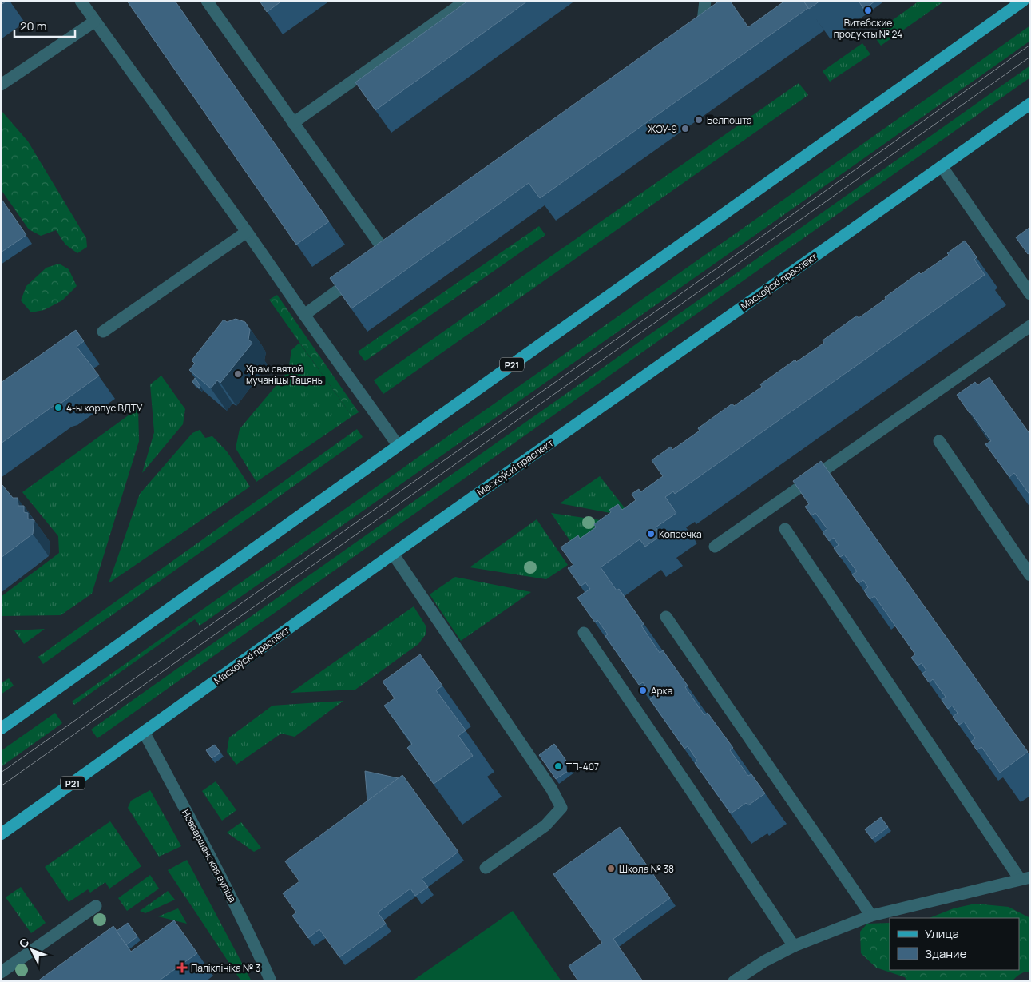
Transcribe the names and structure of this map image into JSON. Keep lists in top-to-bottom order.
{
  "streets": {
    "main road": ["Маскоўскі праспект", "Р21"],
    "street": ["Новааршанская вуліца"]
  },
  "crossings": [
    ["Маскоўскі праспект", "Новааршанская вуліца"]
  ],
  "places": {
    "other": [
      "Витебские продукты № 24",
      "Белпошта",
      "ЖЭУ-9",
      "Храм святой мучаніцы Тацяны",
      "4-ы корпус ВДТУ",
      "Копеечка",
      "Арка",
      "ТП-407",
      "Школа № 38"
    ],
    "health": ["Паліклініка № 3"]
  },
  "legend": ["Улица", "Здание"],
  "scale_bar": "20 m",
  "north": "top left"
}
